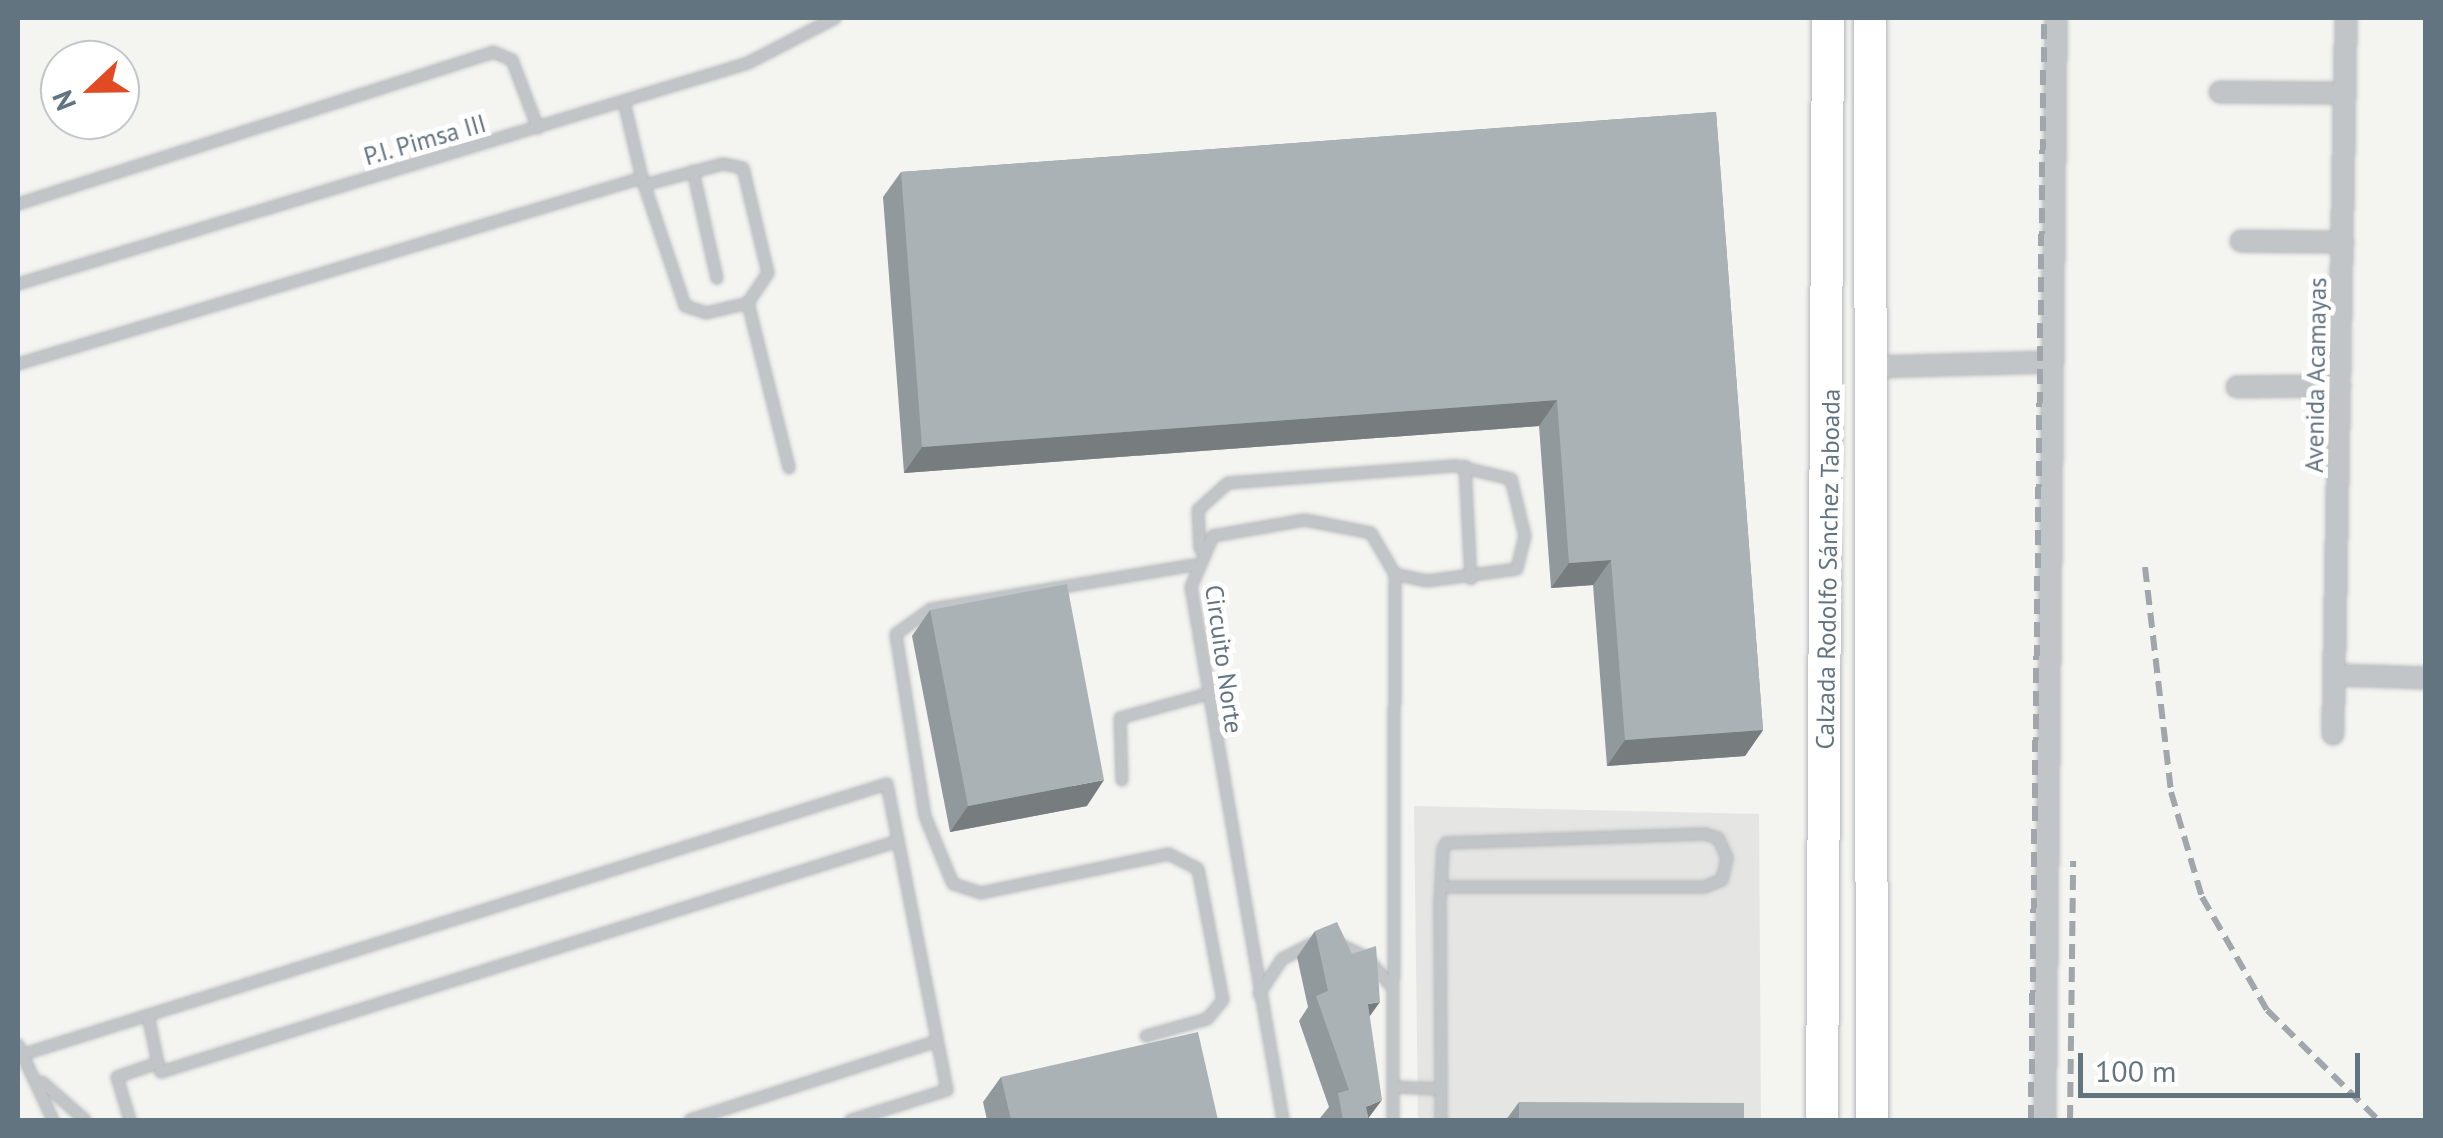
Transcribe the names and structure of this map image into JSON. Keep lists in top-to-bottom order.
{
  "streets": {
    "main road": ["Calzada Rodolfo Sánchez Taboada"],
    "street": ["Avenida Acamayas"],
    "lane": ["P.I. Pimsa III", "Circuito Norte"]
  },
  "scale_bar": "100 m",
  "north": "left"
}
